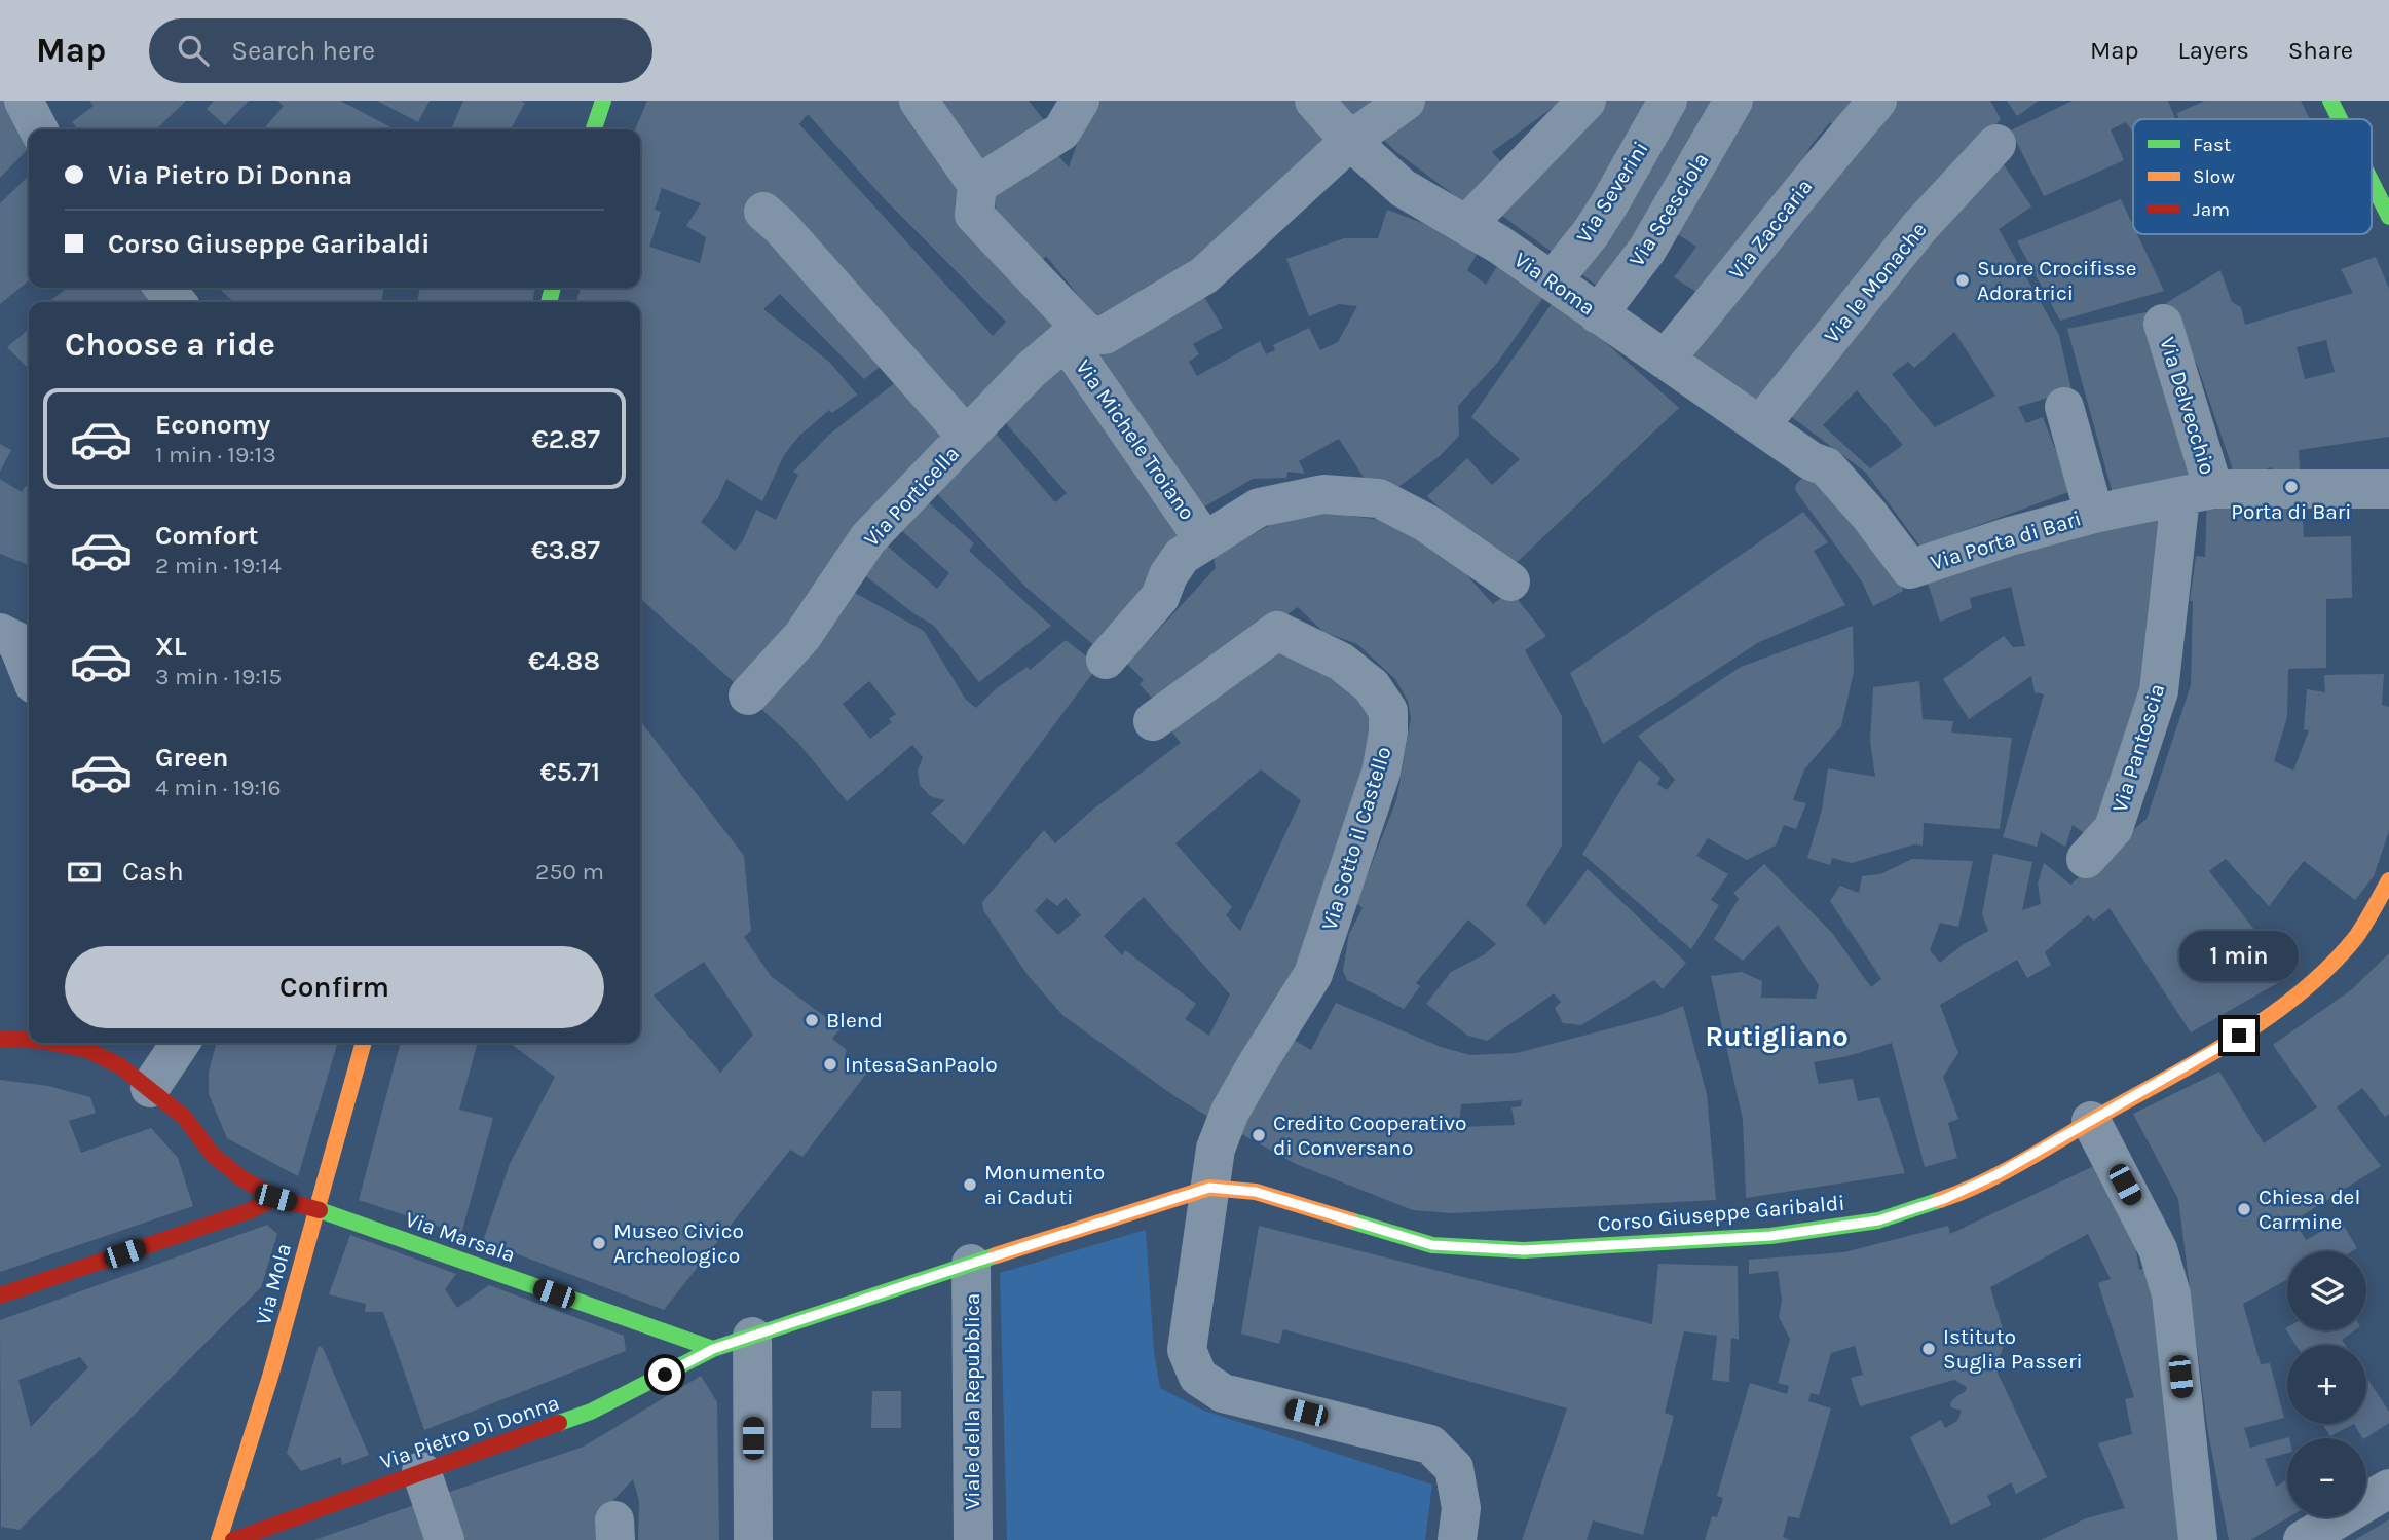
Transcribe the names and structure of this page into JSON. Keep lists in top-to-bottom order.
{
  "streets": {
    "main road": [
      "Corso Giuseppe Garibaldi",
      "Via Marsala",
      "Via Mola",
      "Via Pietro Di Donna"
    ],
    "street": [
      "Via Severini",
      "Via Scesciola",
      "Via Zaccaria",
      "Via le Monache",
      "Via Roma",
      "Via Delvecchio",
      "Via Michele Troiano",
      "Via Porticella",
      "Via Porta di Bari",
      "Via Pantoscia",
      "Via Sotto il Castello",
      "Viale della Repubblica"
    ]
  },
  "crossings": [
    ["Via Severini", "Via Roma"],
    ["Via Scesciola", "Via Roma"],
    ["Via Zaccaria", "Via Roma"],
    ["Via le Monache", "Via Roma"],
    ["Via le Monache", "Via Porta di Bari"],
    ["Via Roma", "Via Porticella"],
    ["Via Roma", "Via Porta di Bari"],
    ["Via Delvecchio", "Via Porta di Bari"],
    ["Via Delvecchio", "Via Pantoscia"],
    ["Via Michele Troiano", "Via Porticella"],
    ["Via Porta di Bari", "Via Pantoscia"],
    ["Via Sotto il Castello", "Corso Giuseppe Garibaldi"],
    ["Via Sotto il Castello", "Via Pietro Di Donna"],
    ["Corso Giuseppe Garibaldi", "Via Pietro Di Donna"],
    ["Via Marsala", "Via Mola"],
    ["Via Marsala", "Via Pietro Di Donna"],
    ["Viale della Repubblica", "Via Pietro Di Donna"]
  ],
  "districts": ["Rutigliano"],
  "places": [
    "Suore Crocifisse Adoratrici",
    "Porta di Bari",
    "Blend",
    "IntesaSanPaolo",
    "Credito Cooperativo di Conversano",
    "Monumento ai Caduti",
    "Chiesa del Carmine",
    "Museo Civico Archeologico",
    "Istituto Suglia Passeri"
  ],
  "legend": ["Fast", "Slow", "Jam"],
  "page": {
    "header": "Map",
    "search": "Search here",
    "nav": ["Map", "Layers", "Share"],
    "banner": ["Via Pietro Di Donna", "Corso Giuseppe Garibaldi"],
    "heading": "Choose a ride",
    "list": [
      {
        "name": "Economy",
        "note": "1 min · 19:13",
        "value": "€2.87"
      },
      {
        "name": "Comfort",
        "note": "2 min · 19:14",
        "value": "€3.87"
      },
      {
        "name": "XL",
        "note": "3 min · 19:15",
        "value": "€4.88"
      },
      {
        "name": "Green",
        "note": "4 min · 19:16",
        "value": "€5.71"
      }
    ],
    "pay": ["Cash", "250 m"],
    "bubble": "1 min",
    "buttons": "Confirm",
    "map_buttons": ["+", "−"]
  }
}
